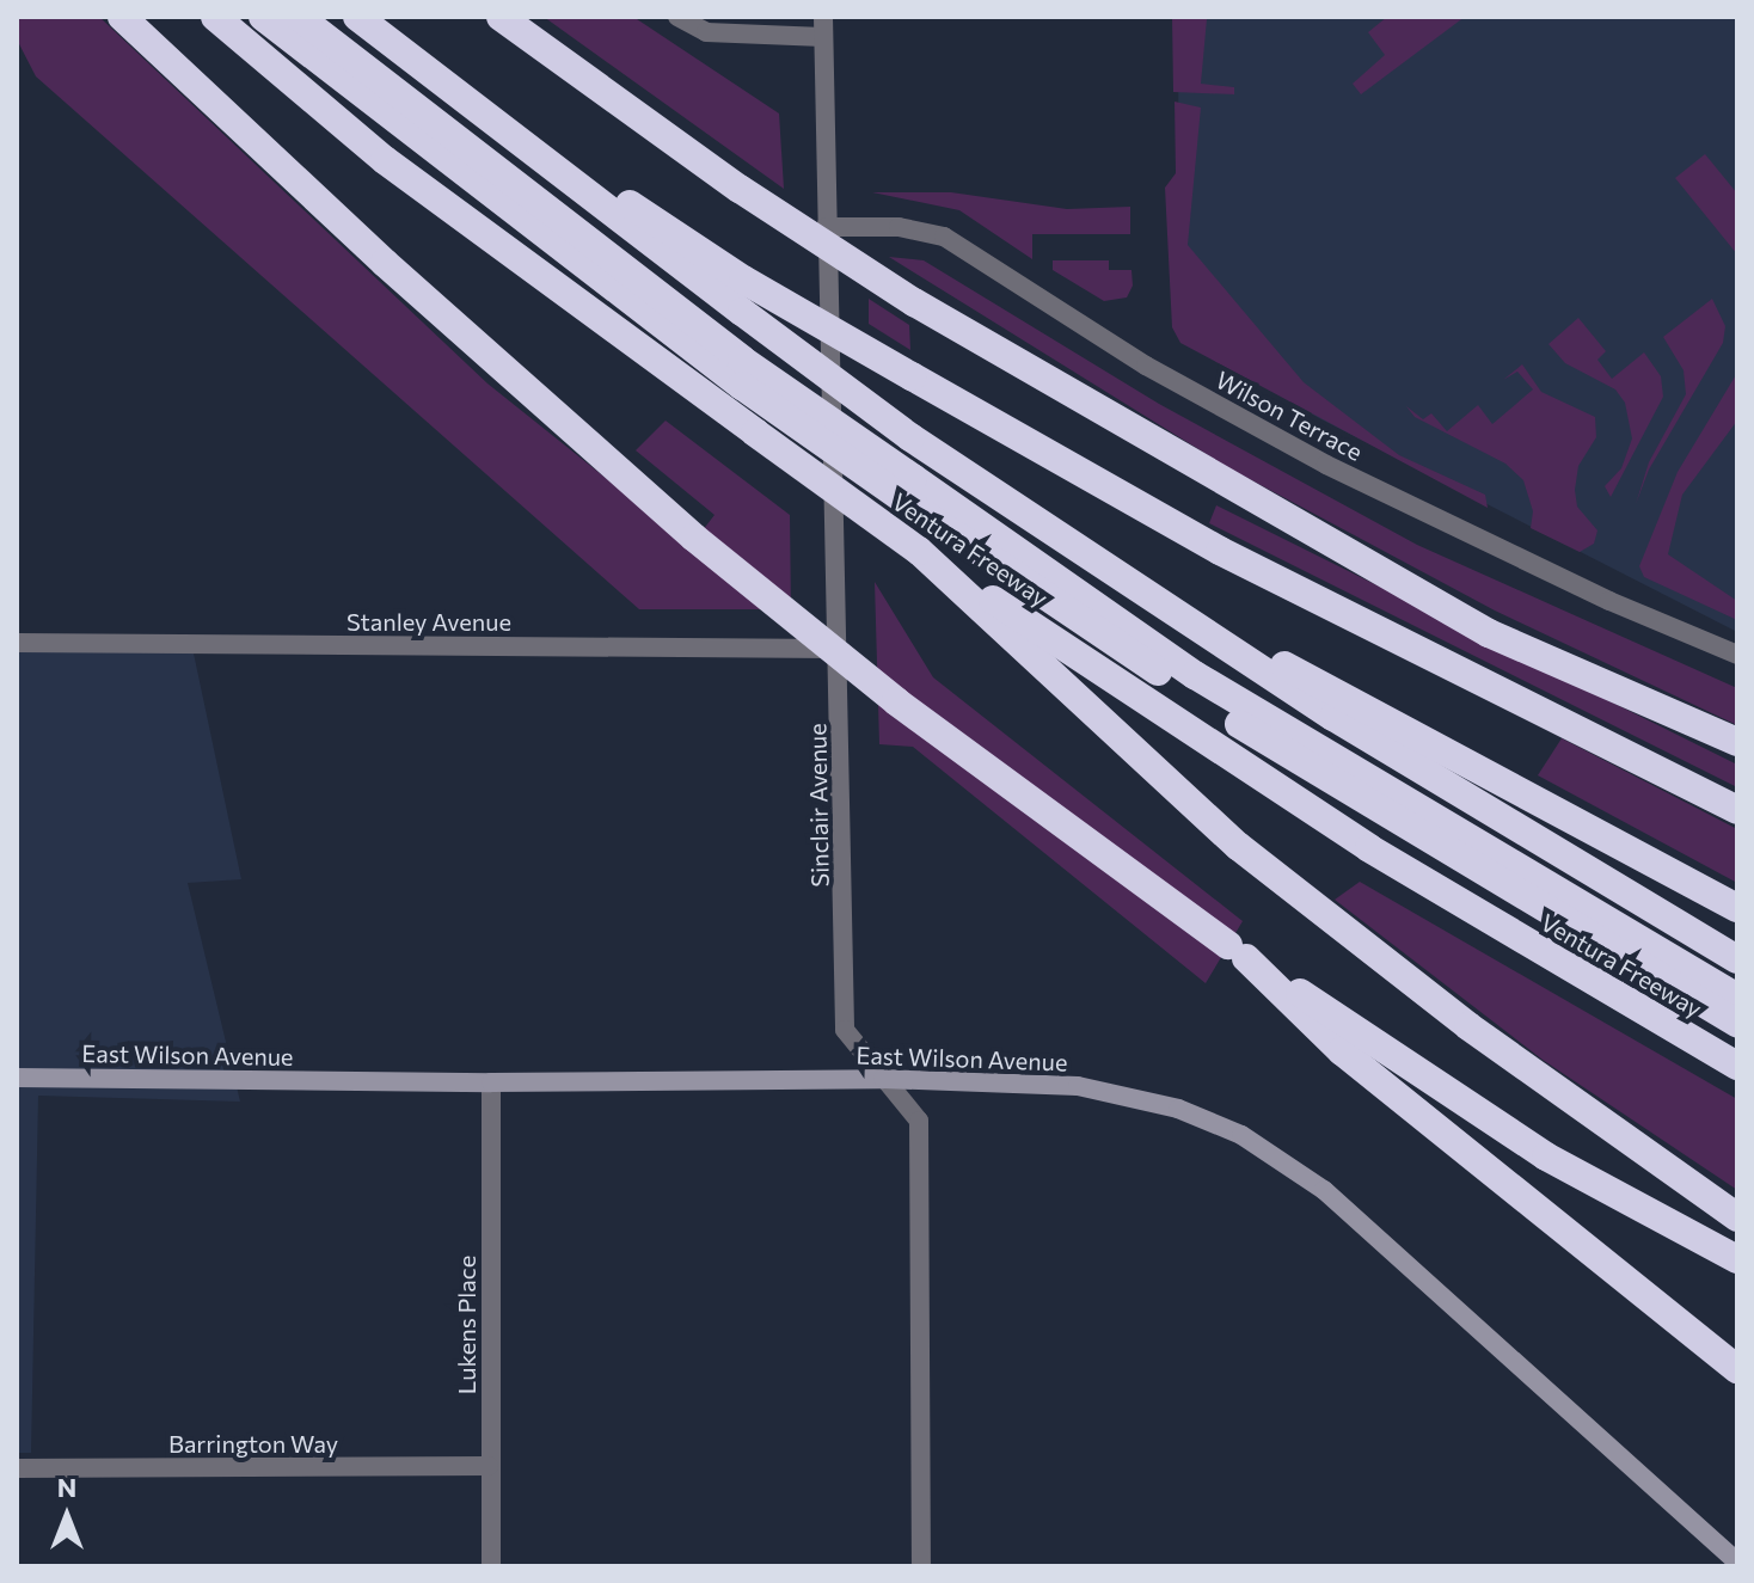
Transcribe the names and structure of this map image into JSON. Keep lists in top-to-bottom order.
{
  "streets": {
    "highway": ["Ventura Freeway"],
    "street": [
      "Wilson Terrace",
      "Stanley Avenue",
      "Sinclair Avenue",
      "East Wilson Avenue",
      "Lukens Place",
      "Barrington Way"
    ]
  },
  "crossings": [
    ["Wilson Terrace", "Sinclair Avenue"],
    ["Stanley Avenue", "Sinclair Avenue"],
    ["Sinclair Avenue", "East Wilson Avenue"],
    ["East Wilson Avenue", "Lukens Place"],
    ["Lukens Place", "Barrington Way"]
  ],
  "north": "top"
}
